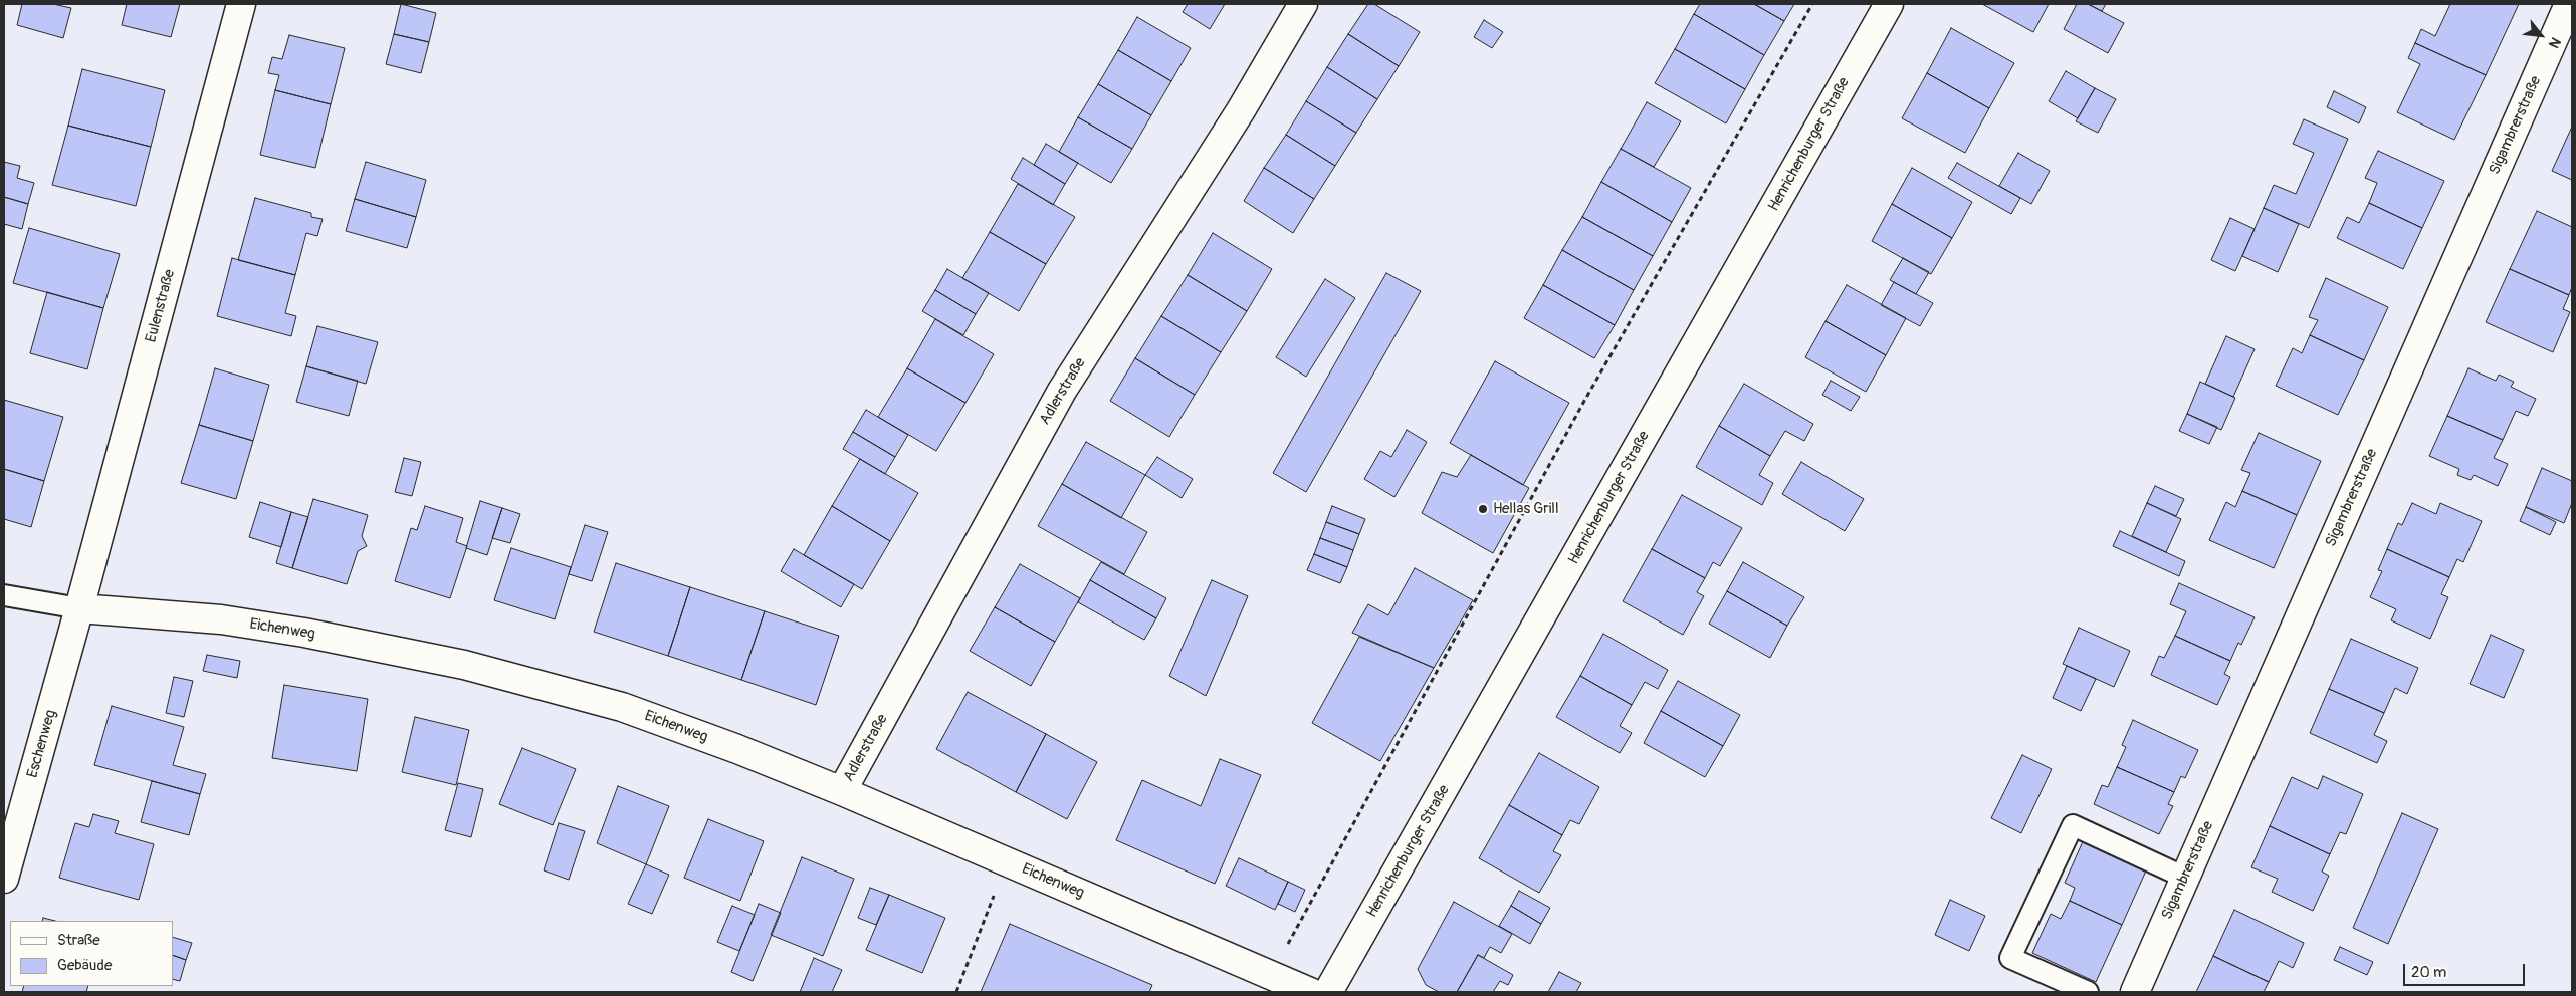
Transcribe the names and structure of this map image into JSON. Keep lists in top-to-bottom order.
{
  "streets": {
    "street": [
      "Sigambrerstraße",
      "Henrichenburger Straße",
      "Eulenstraße",
      "Adlerstraße",
      "Eichenweg",
      "Eschenweg"
    ]
  },
  "crossings": [
    ["Eulenstraße", "Eichenweg"],
    ["Eulenstraße", "Eschenweg"],
    ["Adlerstraße", "Eichenweg"],
    ["Eichenweg", "Eschenweg"]
  ],
  "places": ["Hellas Grill"],
  "legend": ["Straße", "Gebäude"],
  "scale_bar": "20 m",
  "north": "bottom right"
}
